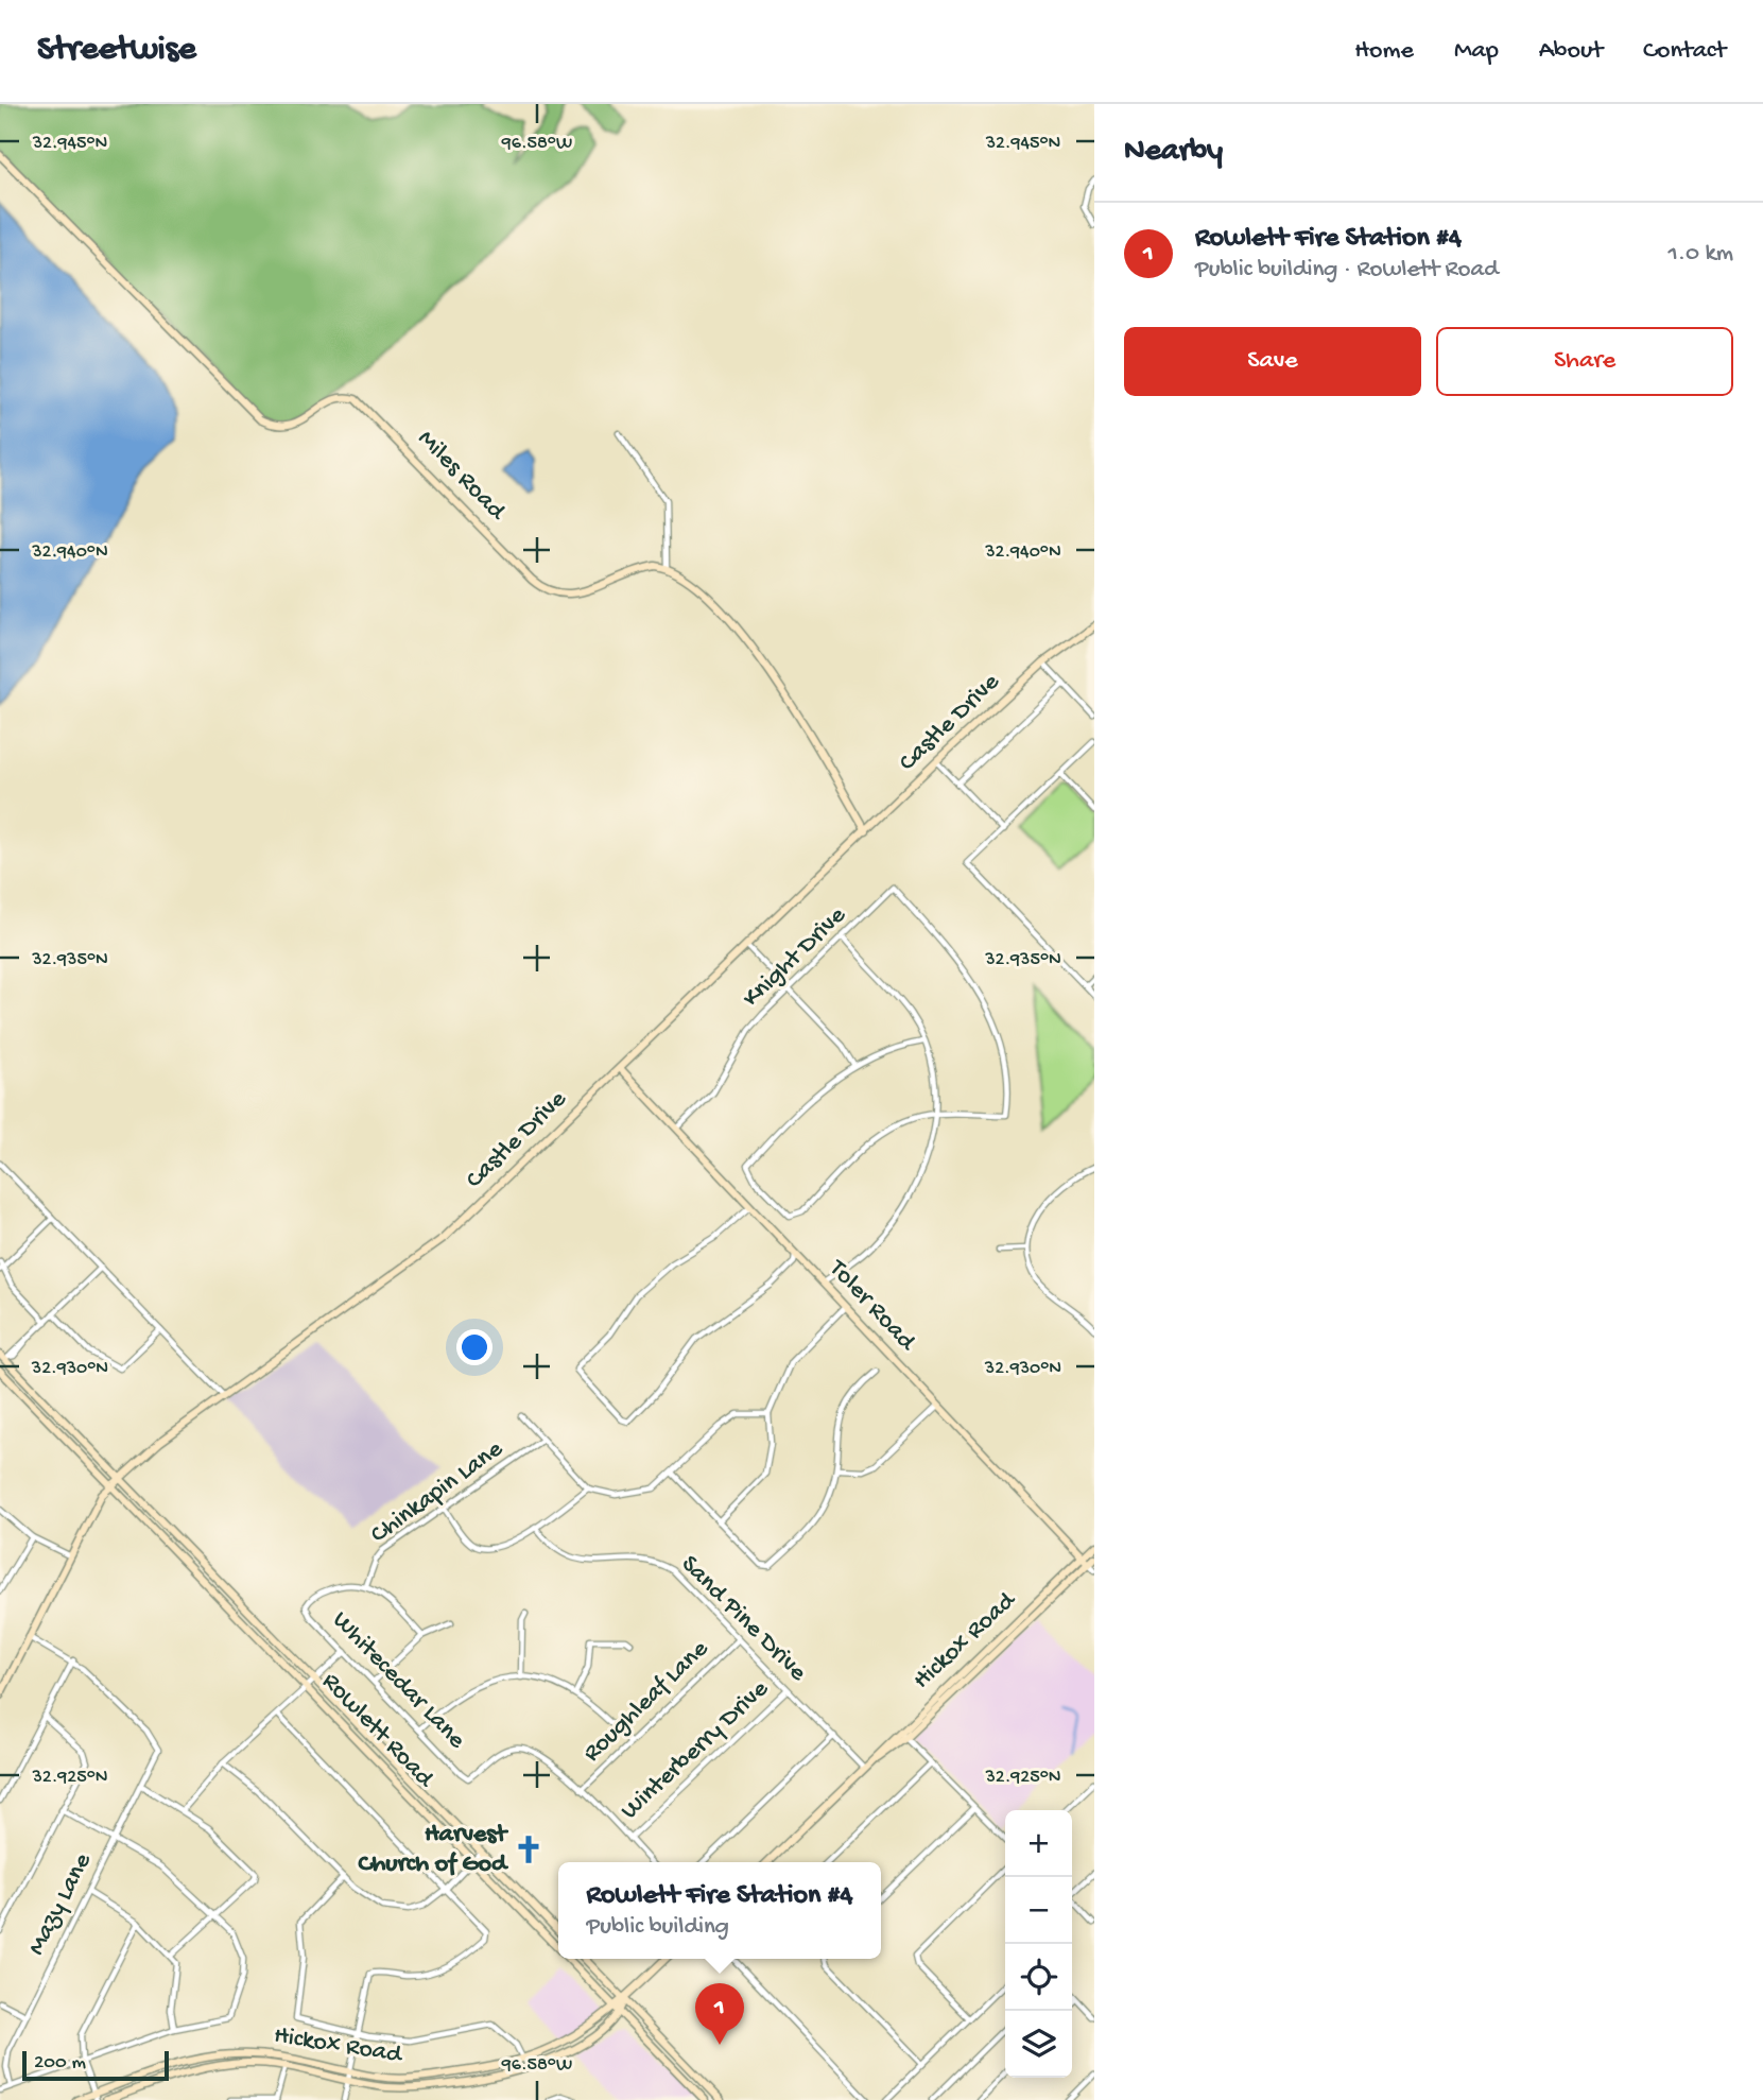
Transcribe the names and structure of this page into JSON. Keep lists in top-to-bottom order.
{
  "streets": {
    "street": [
      "Miles Road",
      "Castle Drive",
      "Knight Drive",
      "Toler Road",
      "Chinkapin Lane",
      "Sand Pine Drive",
      "Hickox Road",
      "Whitecedar Lane",
      "Roughleaf Lane",
      "Rowlett Road",
      "Winterberry Drive",
      "Mazy Lane"
    ]
  },
  "crossings": [
    ["Castle Drive", "Toler Road"],
    ["Castle Drive", "Rowlett Road"],
    ["Knight Drive", "Toler Road"],
    ["Toler Road", "Hickox Road"],
    ["Chinkapin Lane", "Whitecedar Lane"],
    ["Sand Pine Drive", "Hickox Road"],
    ["Sand Pine Drive", "Roughleaf Lane"],
    ["Sand Pine Drive", "Winterberry Drive"],
    ["Hickox Road", "Rowlett Road"],
    ["Whitecedar Lane", "Roughleaf Lane"]
  ],
  "places": {
    "church": ["Harvest Church of God"]
  },
  "scale_bar": "200 m",
  "page": {
    "header": "Streetwise",
    "nav": [
      "Home",
      "Map",
      "About",
      "Contact"
    ],
    "heading": "Nearby",
    "list": [
      {
        "mark": "1",
        "name": "Rowlett Fire Station #4",
        "note": "Public building · Rowlett Road",
        "value": "1.0 km"
      }
    ],
    "buttons": ["Save", "Share"],
    "map_buttons": ["+", "−"],
    "popup": ["Rowlett Fire Station #4", "Public building"],
    "pins": "1",
    "scale": "200 m"
  },
  "coordinates": [
    "96.58°W",
    "32.945°N",
    "32.940°N",
    "32.935°N",
    "32.930°N",
    "32.925°N"
  ]
}
